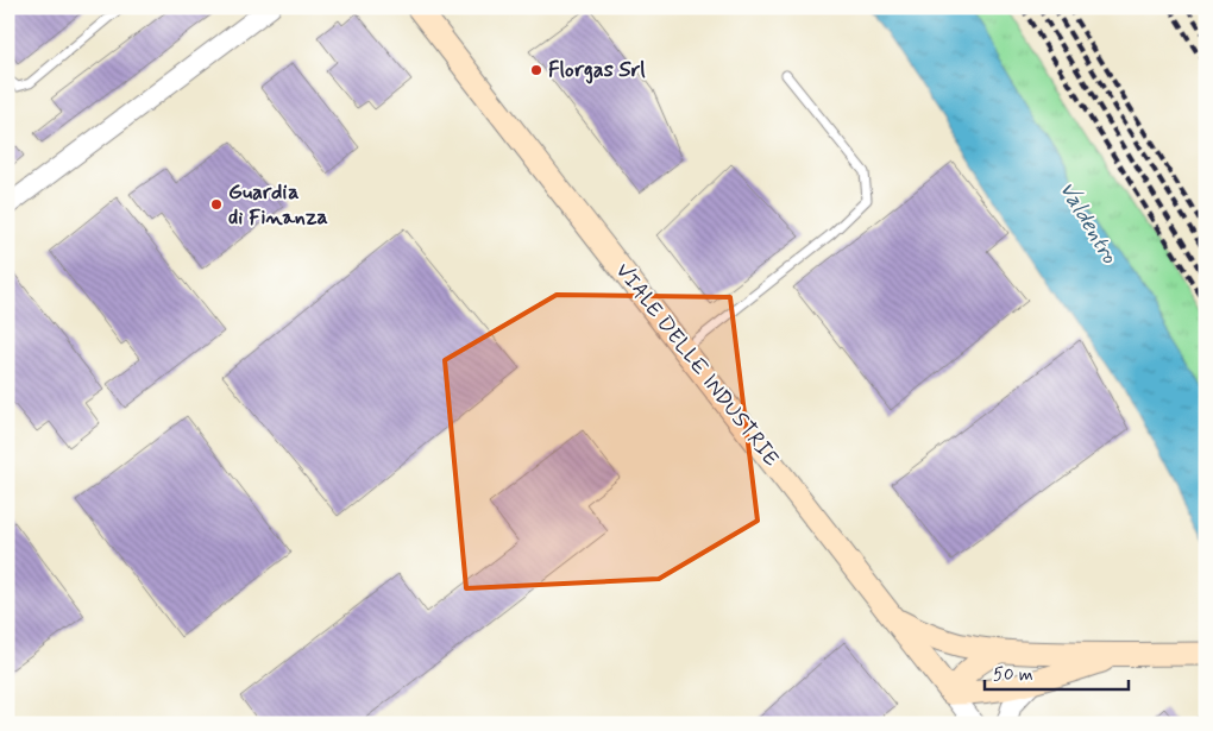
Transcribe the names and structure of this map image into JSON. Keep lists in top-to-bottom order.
{
  "streets": {
    "main road": ["VIALE DELLE INDUSTRIE"]
  },
  "water": ["Valdentro"],
  "places": ["Florgas Srl", "Guardia di Finanza"],
  "scale_bar": "50 m"
}
